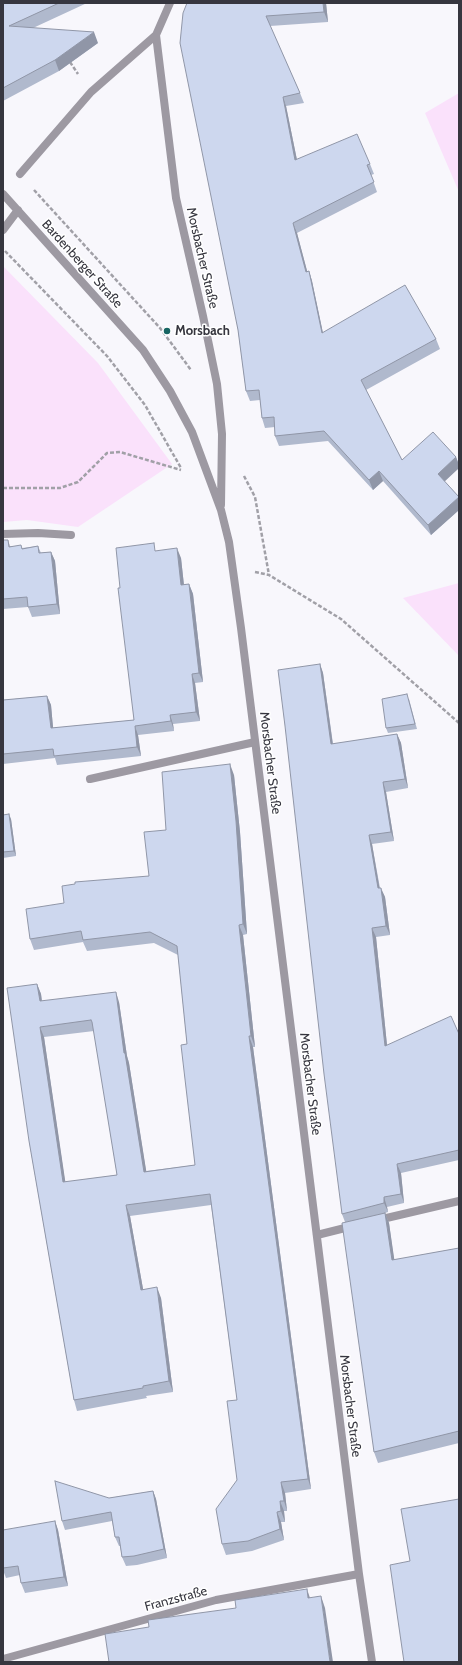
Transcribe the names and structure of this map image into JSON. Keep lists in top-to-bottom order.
{
  "streets": {
    "street": ["Morsbacher Straße", "Bardenberger Straße", "Franzstraße"]
  },
  "crossings": [
    ["Morsbacher Straße", "Bardenberger Straße"],
    ["Morsbacher Straße", "Franzstraße"]
  ],
  "places": ["Morsbach"]
}
